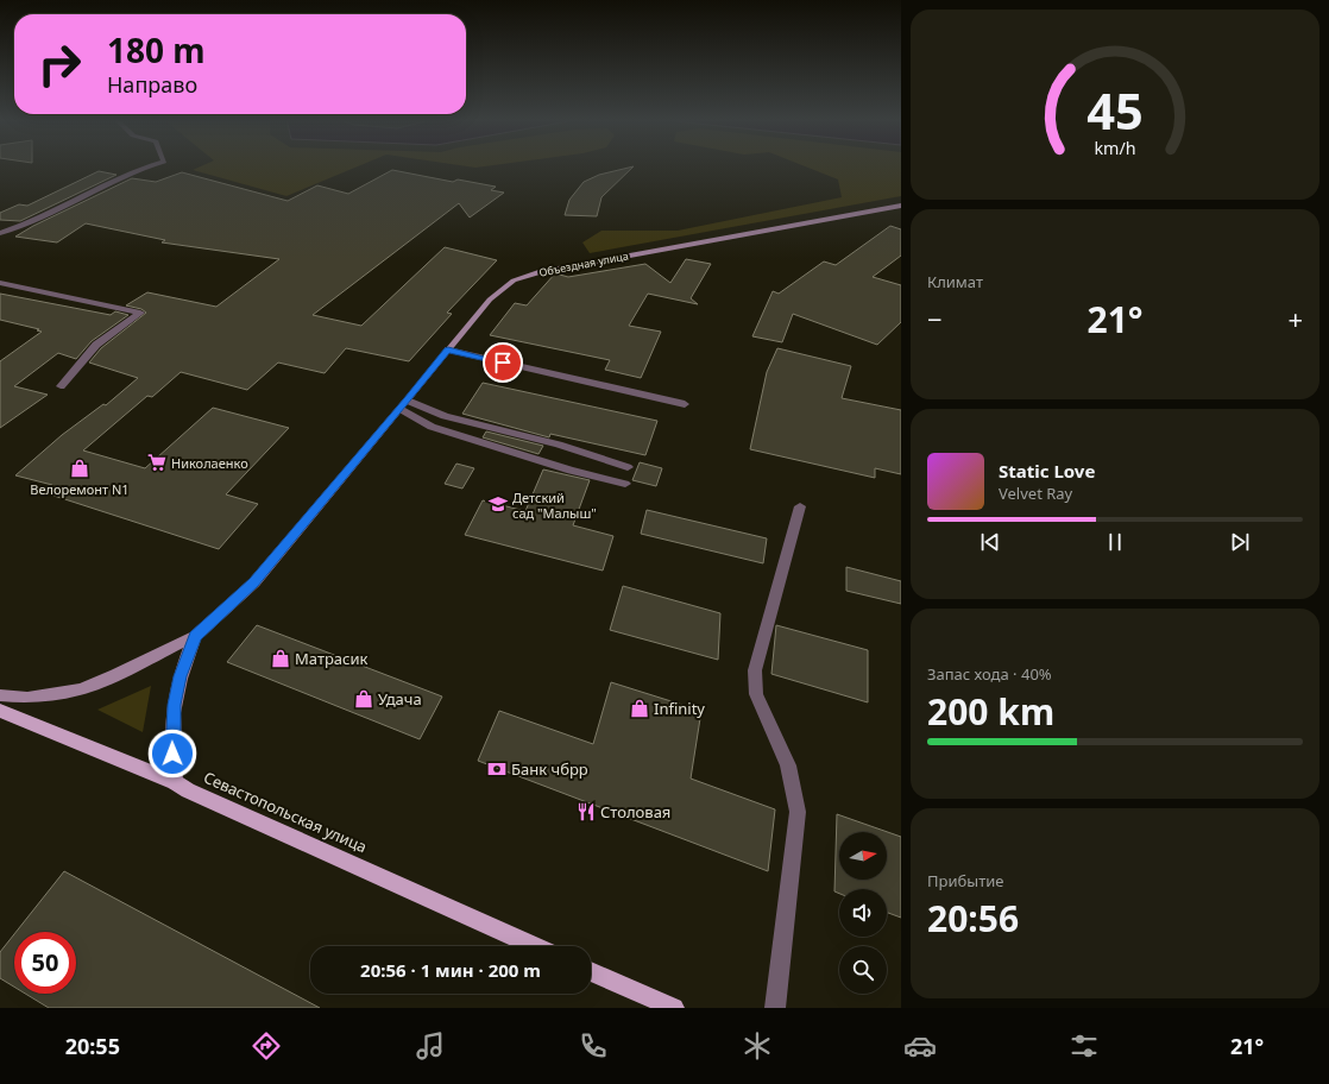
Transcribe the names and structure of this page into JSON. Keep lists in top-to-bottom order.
{
  "streets": {
    "main road": ["Объездная улица", "Севастопольская улица"]
  },
  "crossings": [
    ["Объездная улица", "Севастопольская улица"]
  ],
  "places": {
    "supermarket": ["Николаенко"],
    "shop": [
      "Велоремонт N1",
      "Матрасик",
      "Удача",
      "Infinity"
    ],
    "school or university": ["Детский сад \"Малыш\""],
    "bank": ["Банк чбрр"],
    "restaurant": ["Столовая"]
  },
  "north": "right",
  "page": {
    "turn": ["180 m", "Направо"],
    "tile": [
      "Климат",
      ["Запас хода · 40%", "200 km"],
      ["Прибытие", "20:56"]
    ],
    "heat": ["−", "21°", "+"],
    "song": ["Static Love", "Velvet Ray"],
    "limit": "50",
    "trip": "20:56 · 1 мин · 200 m",
    "tabs": ["20:55", "21°"],
    "gauge": ["45", "km/h"]
  }
}
